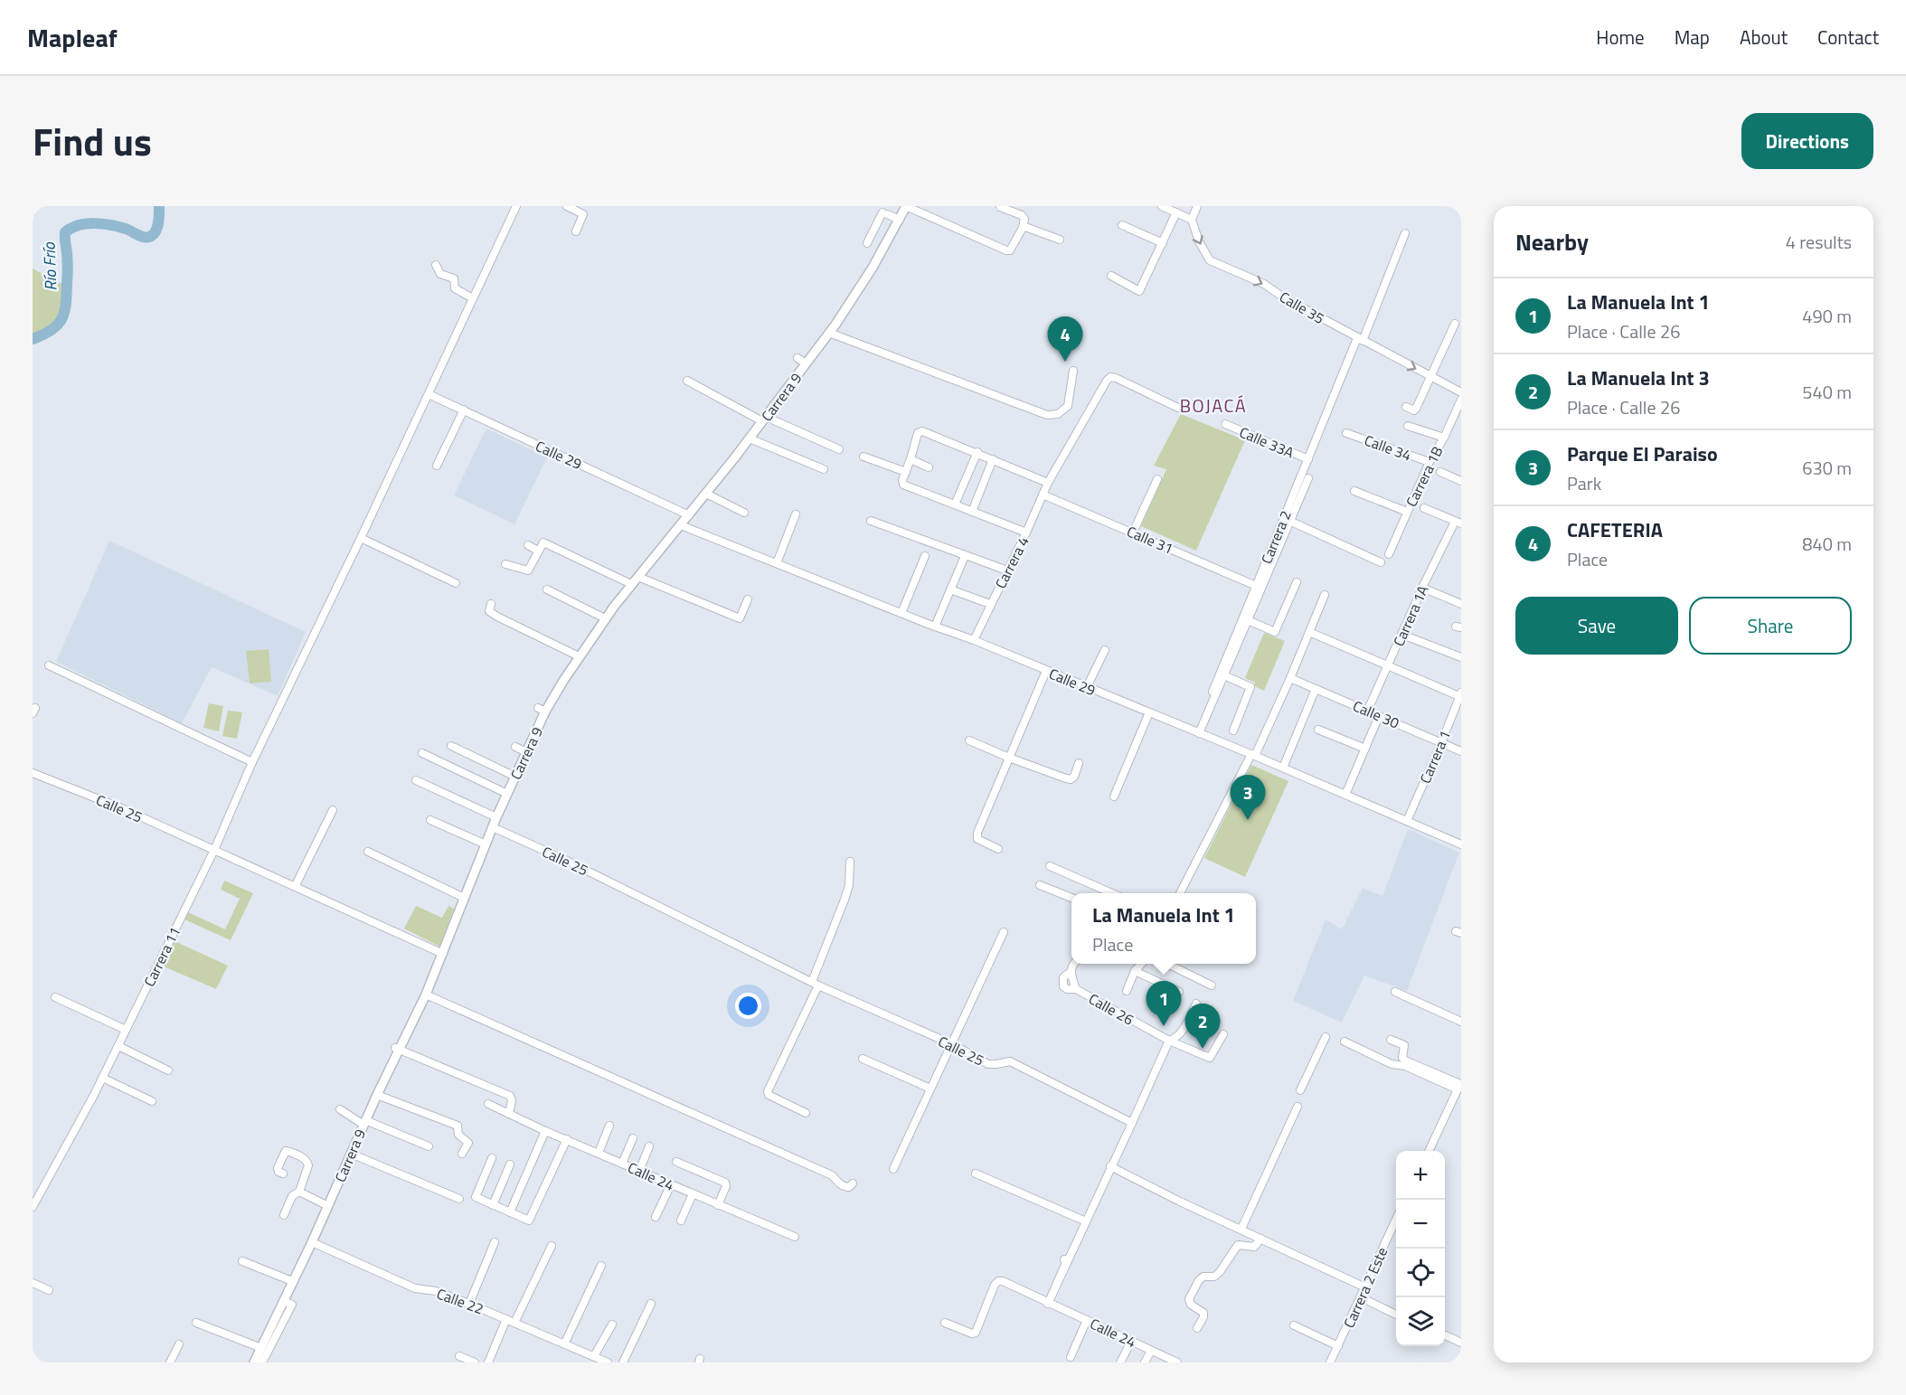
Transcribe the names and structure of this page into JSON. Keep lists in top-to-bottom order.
{
  "streets": {
    "main road": ["Carrera 9"],
    "street": [
      "Calle 35",
      "Calle 33A",
      "Calle 34",
      "Calle 29",
      "Carrera 1B",
      "Carrera 2",
      "Calle 31",
      "Carrera 4",
      "Carrera 1A",
      "Calle 30",
      "Carrera 1",
      "Calle 25",
      "Carrera 11",
      "Calle 26",
      "Calle 24",
      "Carrera 2 Este",
      "Calle 22"
    ]
  },
  "crossings": [
    ["Calle 35", "Carrera 2"],
    ["Carrera 9", "Calle 29"],
    ["Carrera 9", "Calle 25"],
    ["Carrera 9", "Calle 22"],
    ["Calle 33A", "Carrera 2"],
    ["Calle 34", "Carrera 1B"],
    ["Calle 29", "Carrera 4"],
    ["Calle 29", "Carrera 1"],
    ["Calle 29", "Carrera 11"],
    ["Carrera 2", "Calle 31"],
    ["Calle 31", "Carrera 4"],
    ["Carrera 1A", "Calle 30"],
    ["Calle 30", "Carrera 1"],
    ["Calle 25", "Carrera 11"]
  ],
  "one_way": ["Calle 35"],
  "districts": ["BOJACÁ"],
  "water": ["Río Frío"],
  "page": {
    "header": "Mapleaf",
    "nav": [
      "Home",
      "Map",
      "About",
      "Contact"
    ],
    "title": "Find us",
    "buttons": [
      "Directions",
      ["Save", "Share"]
    ],
    "heading": ["Nearby", "4 results"],
    "list": [
      {
        "mark": "1",
        "name": "La Manuela Int 1",
        "note": "Place · Calle 26",
        "value": "490 m"
      },
      {
        "mark": "2",
        "name": "La Manuela Int 3",
        "note": "Place · Calle 26",
        "value": "540 m"
      },
      {
        "mark": "3",
        "name": "Parque El Paraiso",
        "note": "Park",
        "value": "630 m"
      },
      {
        "mark": "4",
        "name": "CAFETERIA",
        "note": "Place",
        "value": "840 m"
      }
    ],
    "pins": [
      "4",
      "3",
      "1",
      "2"
    ],
    "popup": ["La Manuela Int 1", "Place"],
    "map_buttons": ["+", "−"]
  }
}
